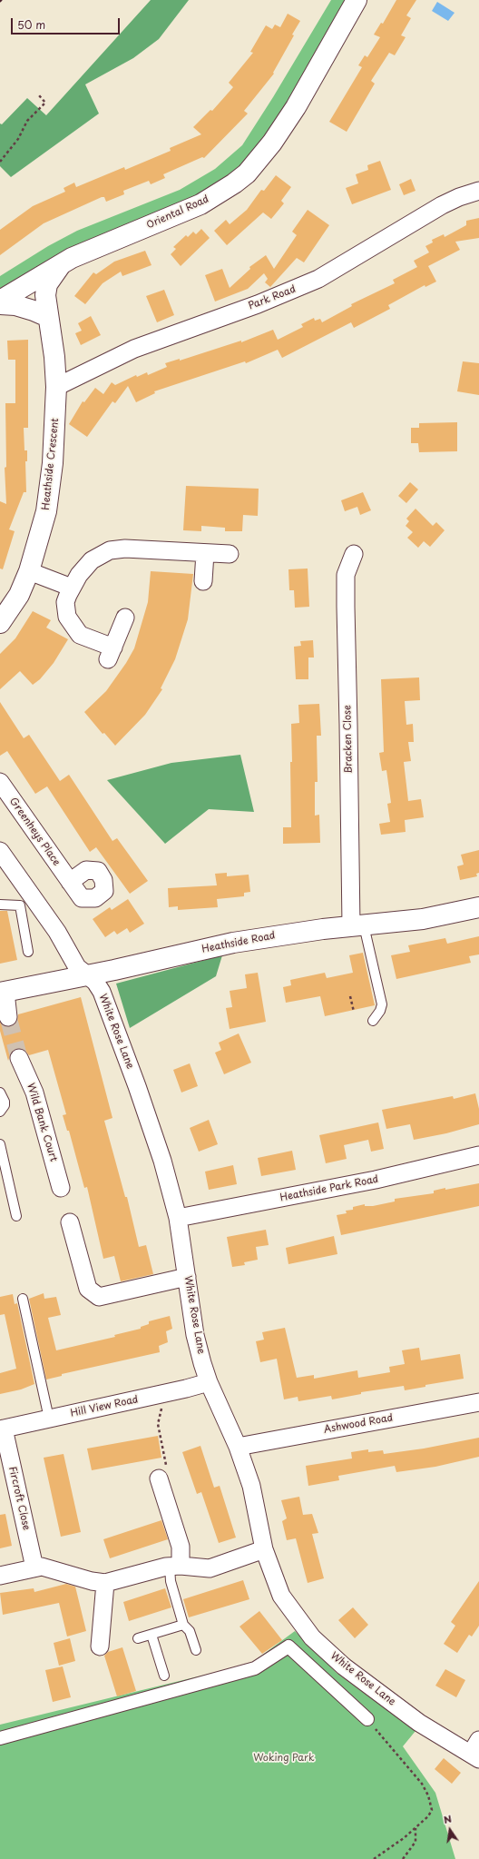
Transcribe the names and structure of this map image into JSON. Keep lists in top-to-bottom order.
{
  "streets": {
    "street": [
      "Oriental Road",
      "Park Road",
      "Heathside Crescent",
      "Bracken Close",
      "Greenheys Place",
      "Heathside Road",
      "White Rose Lane",
      "Wild Bank Court",
      "Heathside Park Road",
      "Hill View Road",
      "Ashwood Road",
      "Fircroft Close"
    ]
  },
  "crossings": [
    ["Oriental Road", "Heathside Crescent"],
    ["Park Road", "Heathside Crescent"],
    ["Bracken Close", "Heathside Road"],
    ["Heathside Road", "White Rose Lane"],
    ["White Rose Lane", "Heathside Park Road"],
    ["White Rose Lane", "Hill View Road"],
    ["White Rose Lane", "Ashwood Road"],
    ["Hill View Road", "Fircroft Close"]
  ],
  "parks": ["Woking Park"],
  "scale_bar": "50 m",
  "north": "top"
}
